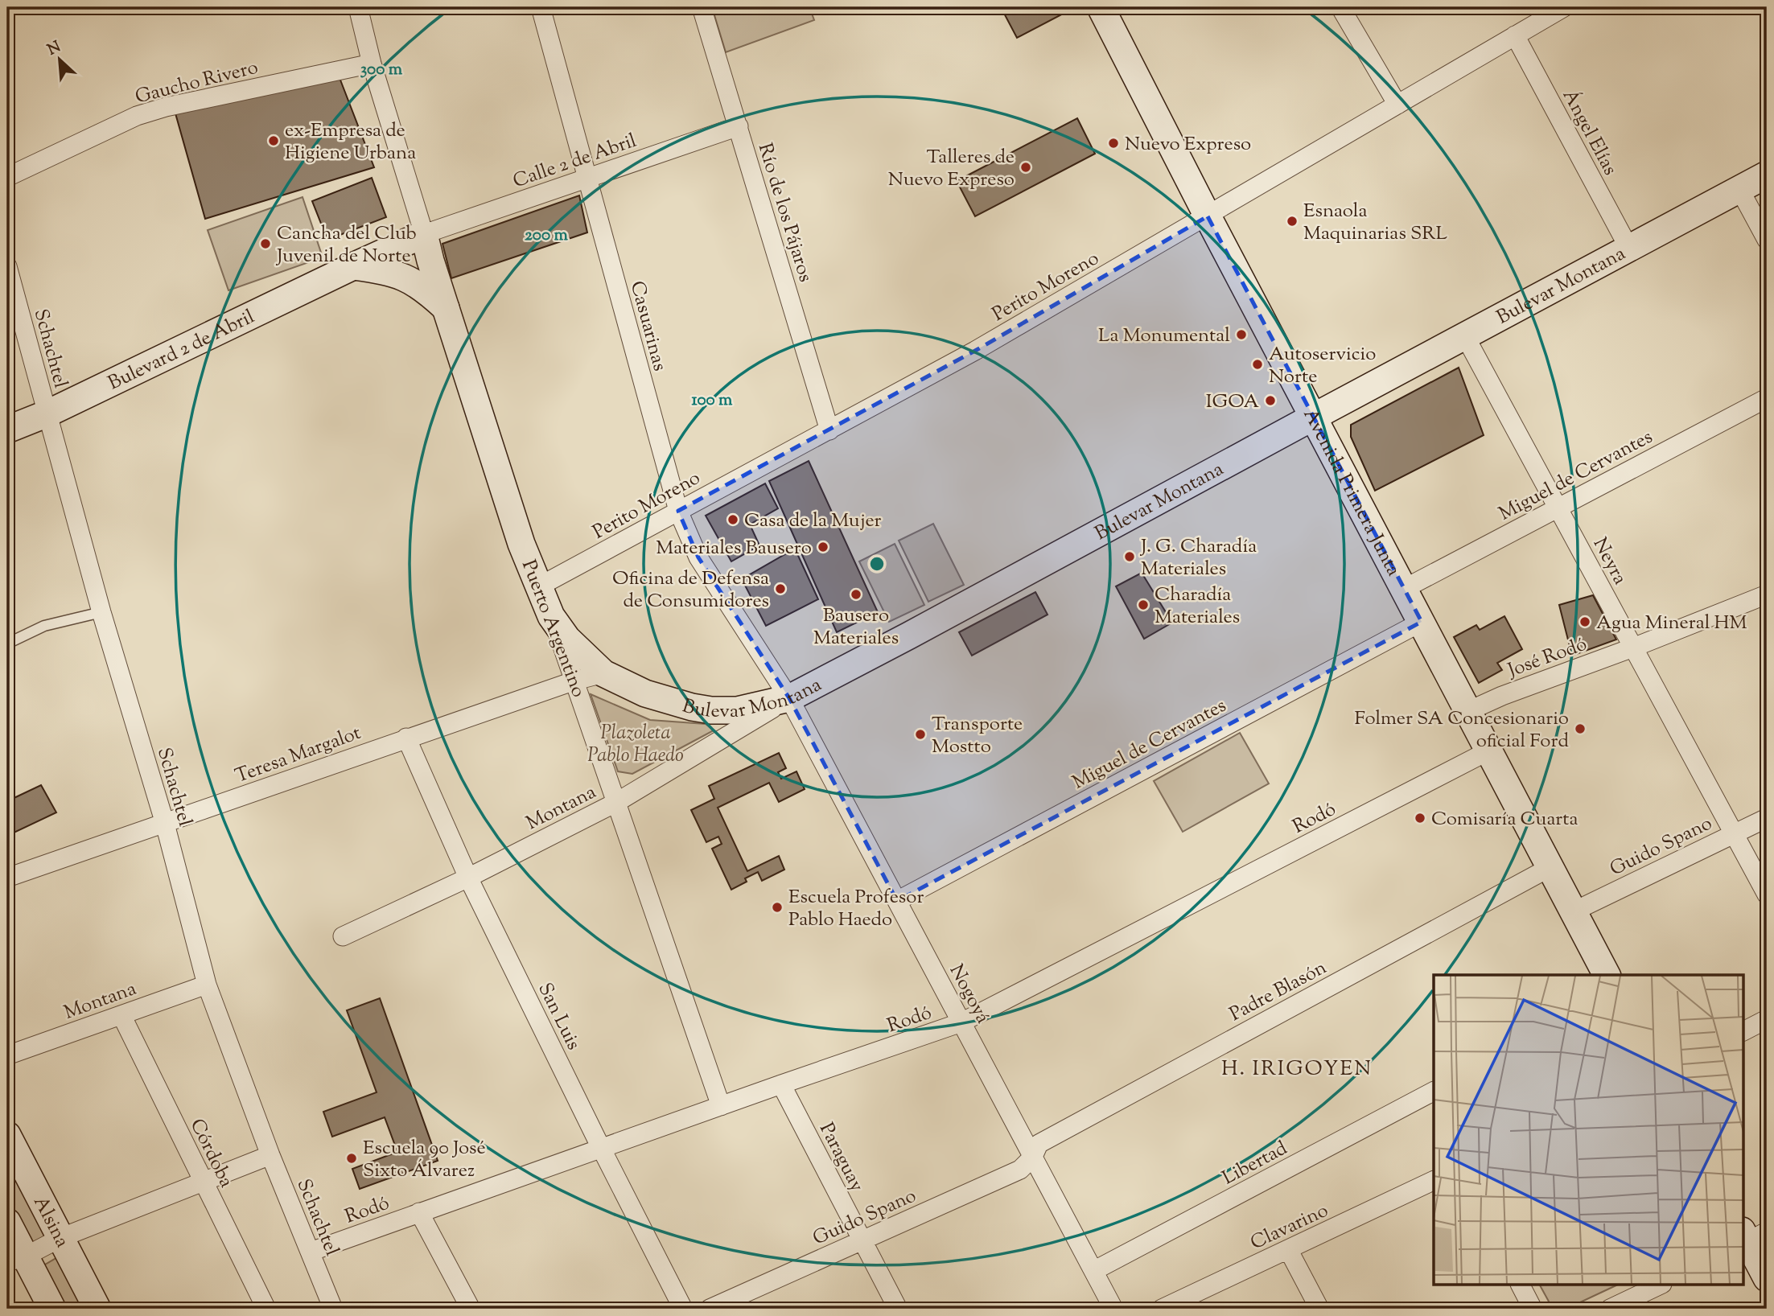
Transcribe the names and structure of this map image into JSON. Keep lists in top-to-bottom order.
{
  "streets": {
    "main road": [
      "Bulevar Montana",
      "Bulevard 2 de Abril",
      "Avenida Primera Junta",
      "Puerto Argentino",
      "Alsina"
    ],
    "street": [
      "Gaucho Rivero",
      "Ángel Elías",
      "Calle 2 de Abril",
      "Río de los Pájaros",
      "Perito Moreno",
      "Casuarinas",
      "Schachtel",
      "Miguel de Cervantes",
      "Neyra",
      "José Rodó",
      "Teresa Margalot",
      "Montana",
      "Rodó",
      "Guido Spano",
      "Padre Blasón",
      "Nogoyá",
      "San Luis",
      "Córdoba",
      "Paraguay",
      "Libertad",
      "Clavarino"
    ]
  },
  "crossings": [
    ["Ángel Elías", "Bulevar Montana"],
    ["Ángel Elías", "Perito Moreno"],
    ["Calle 2 de Abril", "Río de los Pájaros"],
    ["Calle 2 de Abril", "Casuarinas"],
    ["Calle 2 de Abril", "Puerto Argentino"],
    ["Río de los Pájaros", "Perito Moreno"],
    ["Bulevar Montana", "Casuarinas"],
    ["Bulevar Montana", "Avenida Primera Junta"],
    ["Bulevar Montana", "Neyra"],
    ["Bulevar Montana", "Puerto Argentino"],
    ["Bulevar Montana", "Teresa Margalot"],
    ["Bulevar Montana", "Montana"],
    ["Bulevar Montana", "Nogoyá"],
    ["Perito Moreno", "Casuarinas"],
    ["Perito Moreno", "Avenida Primera Junta"],
    ["Perito Moreno", "Puerto Argentino"],
    ["Casuarinas", "Montana"],
    ["Casuarinas", "Nogoyá"],
    ["Schachtel", "Bulevard 2 de Abril"],
    ["Schachtel", "Teresa Margalot"],
    ["Schachtel", "Montana"],
    ["Schachtel", "Rodó"],
    ["Miguel de Cervantes", "Avenida Primera Junta"],
    ["Miguel de Cervantes", "Neyra"],
    ["Miguel de Cervantes", "Nogoyá"],
    ["Avenida Primera Junta", "José Rodó"],
    ["Avenida Primera Junta", "Rodó"],
    ["Avenida Primera Junta", "Guido Spano"],
    ["Avenida Primera Junta", "Padre Blasón"],
    ["Neyra", "José Rodó"],
    ["Neyra", "Guido Spano"],
    ["Puerto Argentino", "Teresa Margalot"],
    ["Puerto Argentino", "Montana"],
    ["Puerto Argentino", "Rodó"],
    ["Teresa Margalot", "San Luis"],
    ["Montana", "Nogoyá"],
    ["Montana", "San Luis"],
    ["Montana", "Córdoba"],
    ["Rodó", "Nogoyá"],
    ["Rodó", "San Luis"],
    ["Rodó", "Paraguay"],
    ["Guido Spano", "Padre Blasón"],
    ["Guido Spano", "Nogoyá"],
    ["Guido Spano", "Paraguay"],
    ["Padre Blasón", "Nogoyá"],
    ["Nogoyá", "Libertad"]
  ],
  "districts": ["H. IRIGOYEN"],
  "parks": ["Plazoleta Pablo Haedo"],
  "places": [
    "ex-Empresa de Higiene Urbana",
    "Nuevo Expreso",
    "Talleres de Nuevo Expreso",
    "Esnaola Maquinarias SRL",
    "Cancha del Club Juvenil de Norte",
    "La Monumental",
    "Autoservicio Norte",
    "IGOA",
    "Casa de la Mujer",
    "Materiales Bausero",
    "J. G. Charadía Materiales",
    "Oficina de Defensa de Consumidores",
    "Bausero Materiales",
    "Charadía Materiales",
    "Agua Mineral HM",
    "Folmer SA Concesionario oficial Ford",
    "Transporte Mostto",
    "Comisaría Cuarta",
    "Escuela Profesor Pablo Haedo",
    "Escuela 90 José Sixto Álvarez"
  ],
  "north": "top left",
  "rings": ["300 m", "200 m", "100 m"]
}
